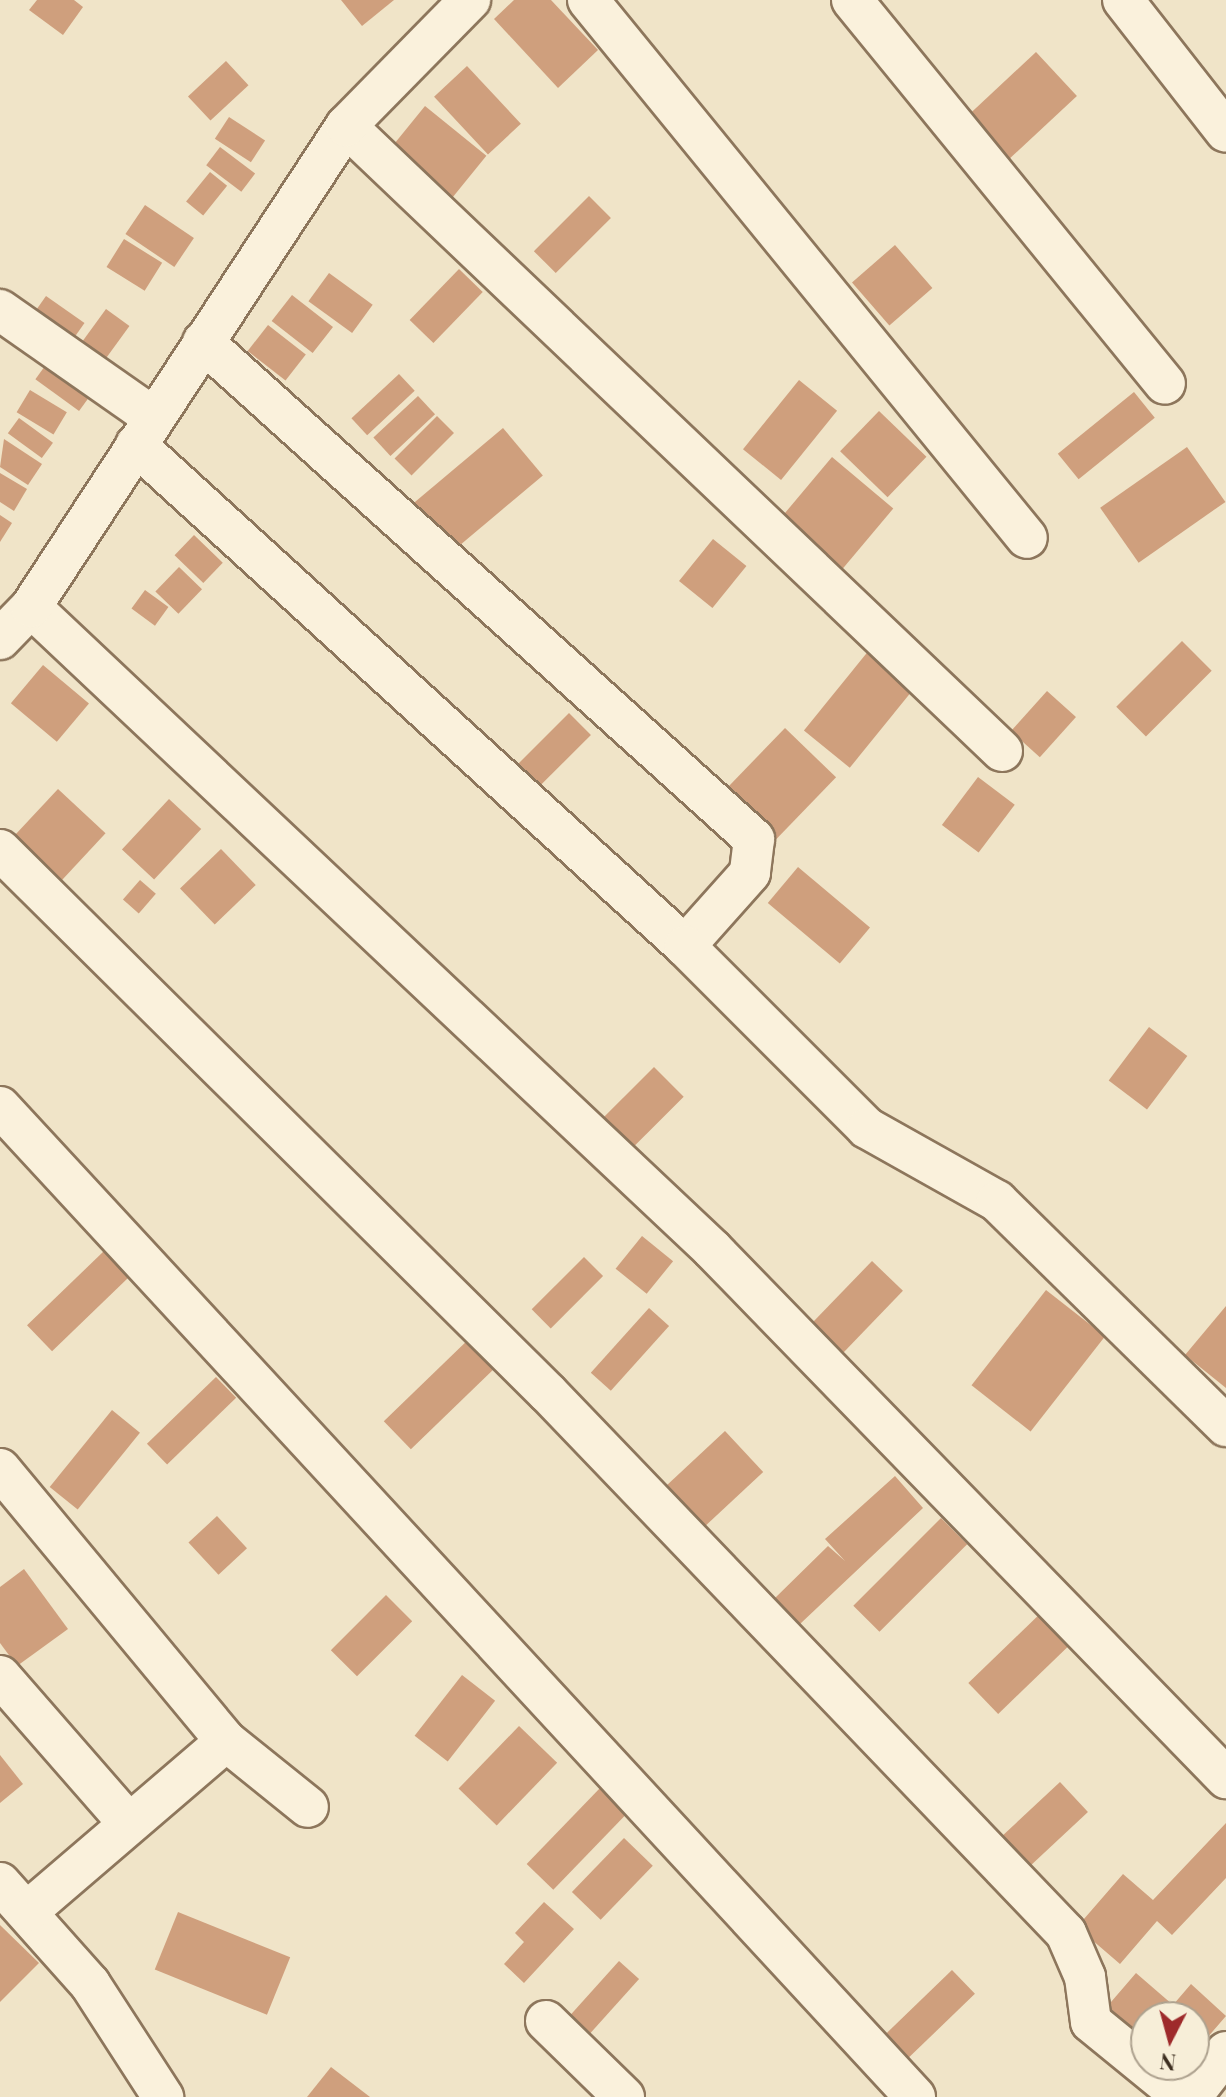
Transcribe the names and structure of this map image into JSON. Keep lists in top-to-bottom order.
{
  "north": "bottom"
}
